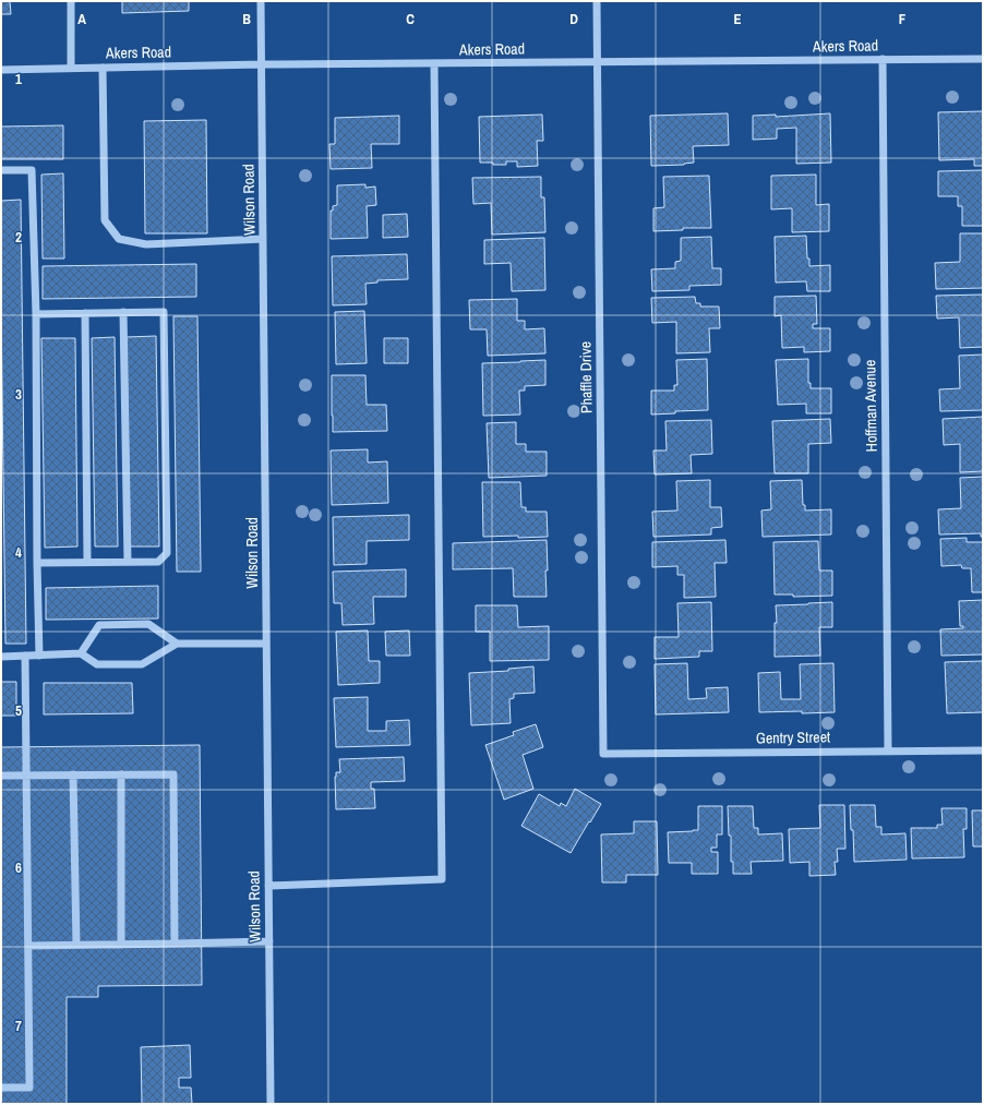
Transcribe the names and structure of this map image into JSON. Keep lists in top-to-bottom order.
{
  "streets": {
    "street": [
      "Akers Road",
      "Wilson Road",
      "Phaffle Drive",
      "Hoffman Avenue",
      "Gentry Street"
    ]
  },
  "crossings": [
    ["Akers Road", "Wilson Road"],
    ["Akers Road", "Phaffle Drive"],
    ["Akers Road", "Hoffman Avenue"],
    ["Phaffle Drive", "Gentry Street"],
    ["Hoffman Avenue", "Gentry Street"]
  ],
  "grid": {
    "columns": [
      "A",
      "B",
      "C",
      "D",
      "E",
      "F"
    ],
    "rows": [
      "1",
      "2",
      "3",
      "4",
      "5",
      "6",
      "7"
    ]
  }
}
